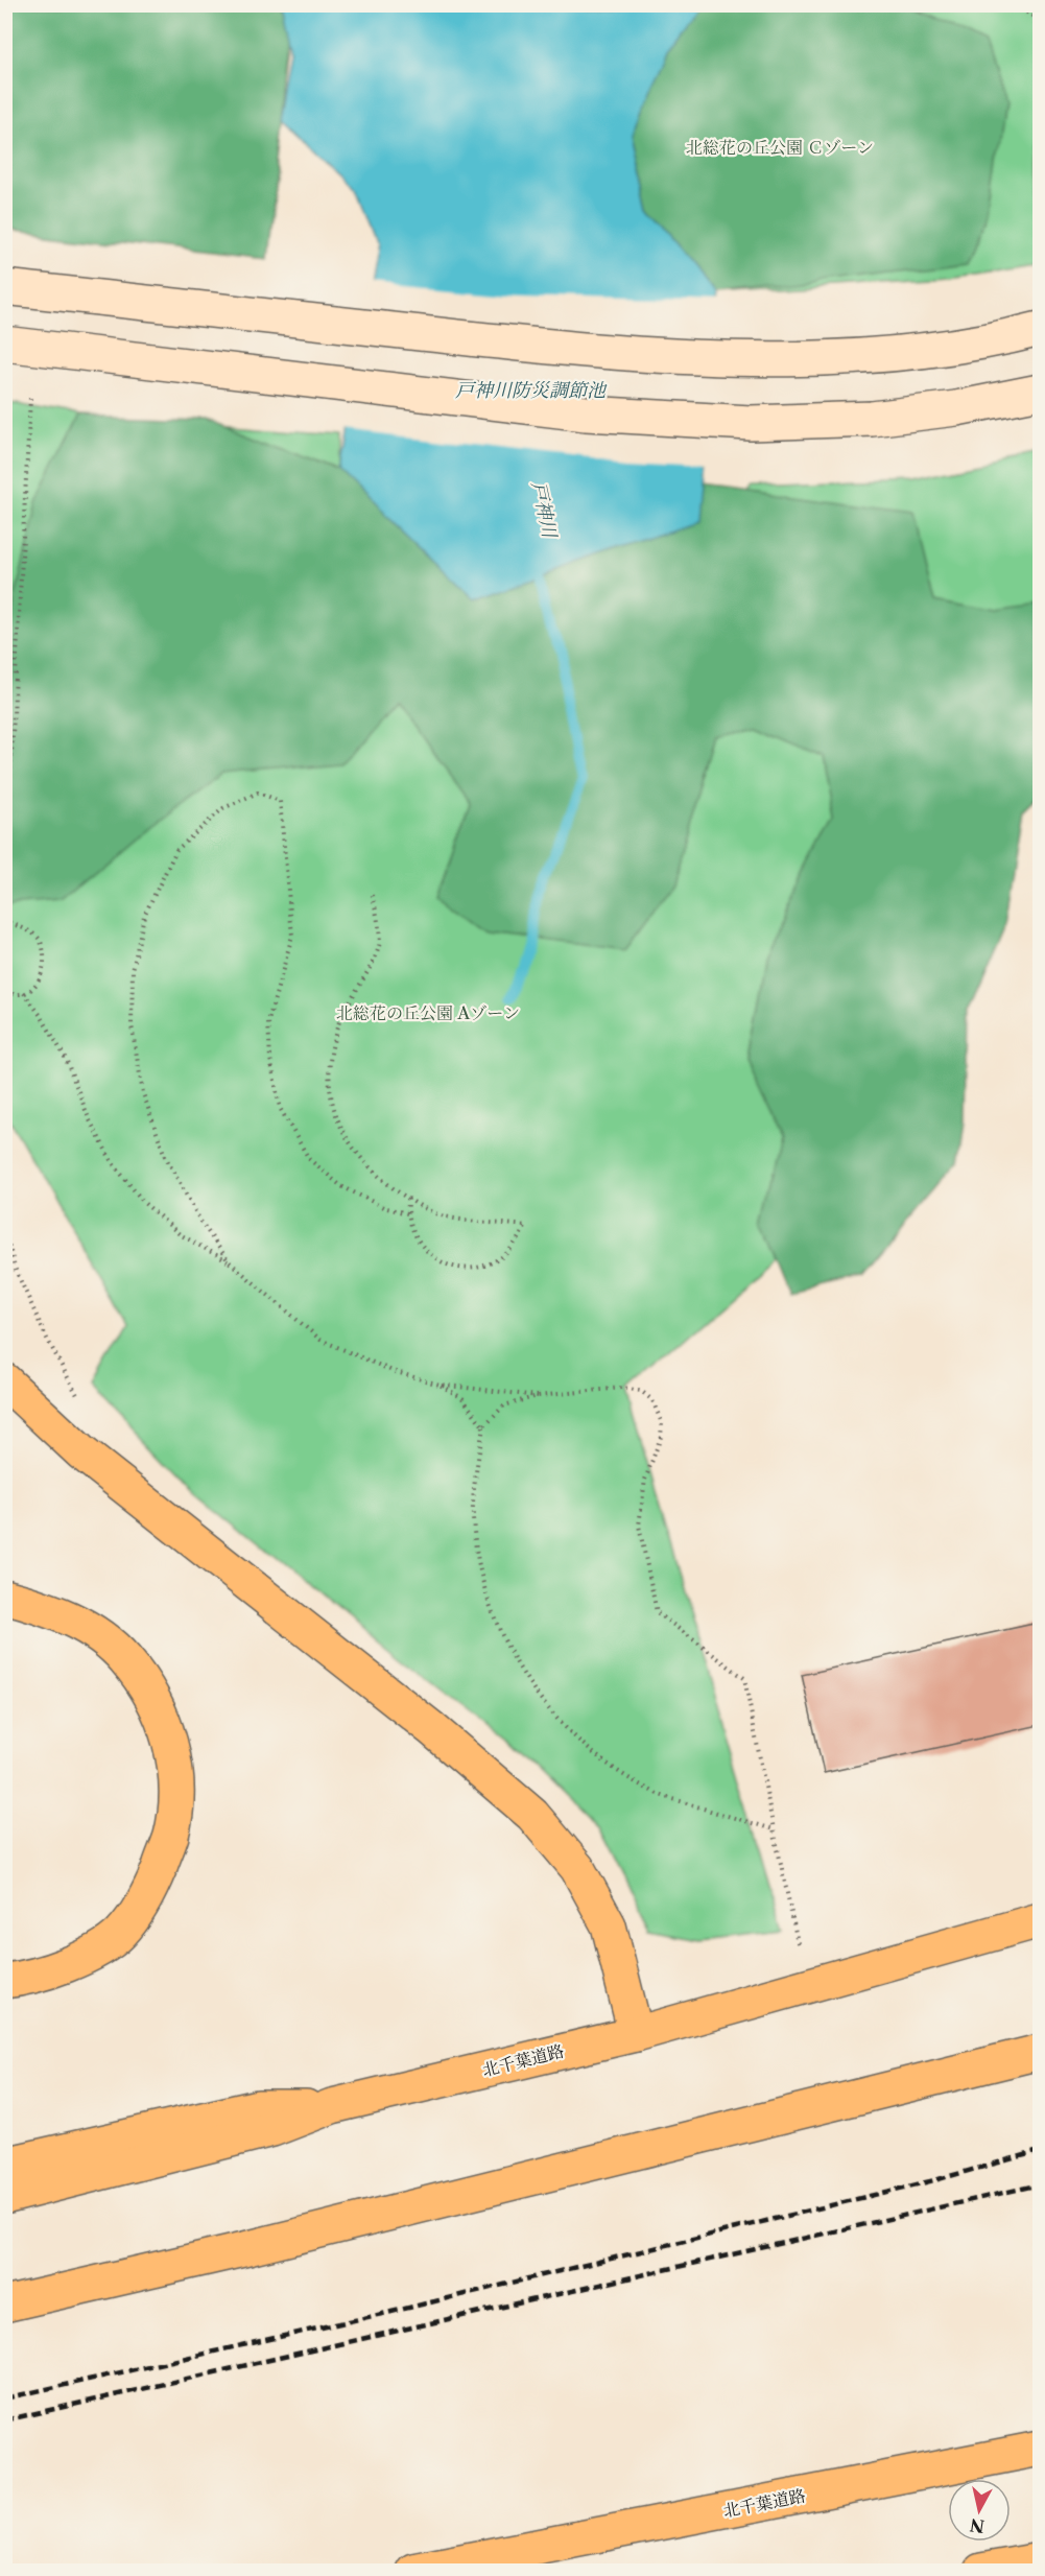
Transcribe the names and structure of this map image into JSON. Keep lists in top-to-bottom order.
{
  "streets": {
    "highway": ["北千葉道路"]
  },
  "water": ["戸神川防災調節池", "戸神川"],
  "parks": ["北総花の丘公園 Ｃゾーン", "北総花の丘公園 Aゾーン"],
  "north": "bottom"
}
